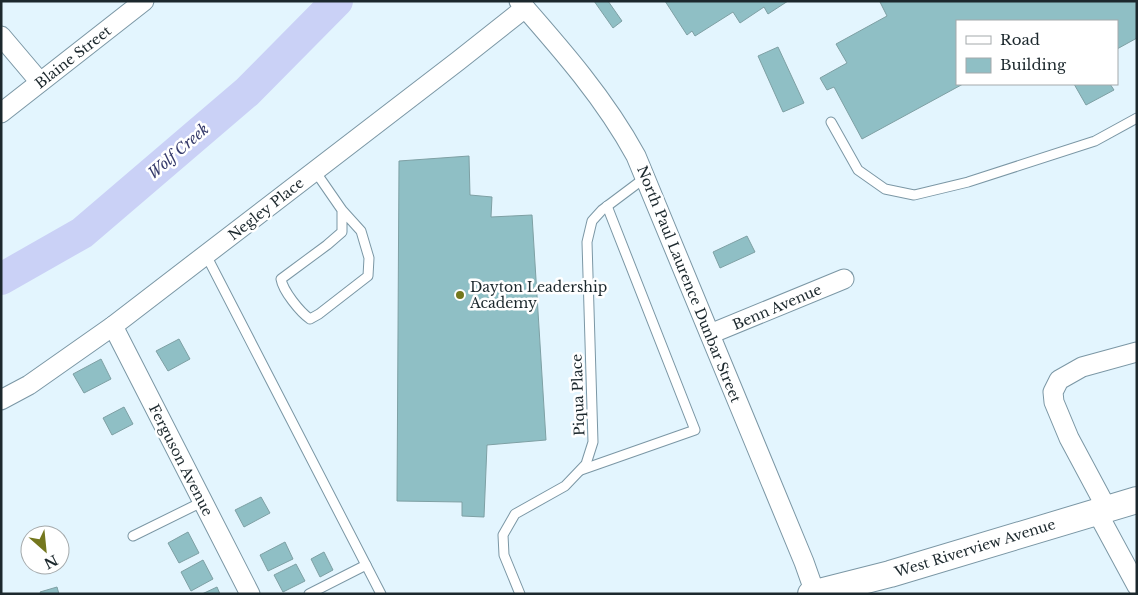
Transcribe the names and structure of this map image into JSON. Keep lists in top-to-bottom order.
{
  "streets": {
    "street": [
      "Blaine Street",
      "Negley Place",
      "North Paul Laurence Dunbar Street",
      "Benn Avenue",
      "Ferguson Avenue",
      "West Riverview Avenue"
    ],
    "lane": ["Piqua Place"]
  },
  "crossings": [
    ["Negley Place", "North Paul Laurence Dunbar Street"],
    ["Negley Place", "Ferguson Avenue"],
    ["North Paul Laurence Dunbar Street", "Benn Avenue"],
    ["North Paul Laurence Dunbar Street", "Piqua Place"],
    ["North Paul Laurence Dunbar Street", "West Riverview Avenue"]
  ],
  "water": ["Wolf Creek"],
  "places": ["Dayton Leadership Academy"],
  "legend": ["Road", "Building"],
  "north": "bottom right"
}
